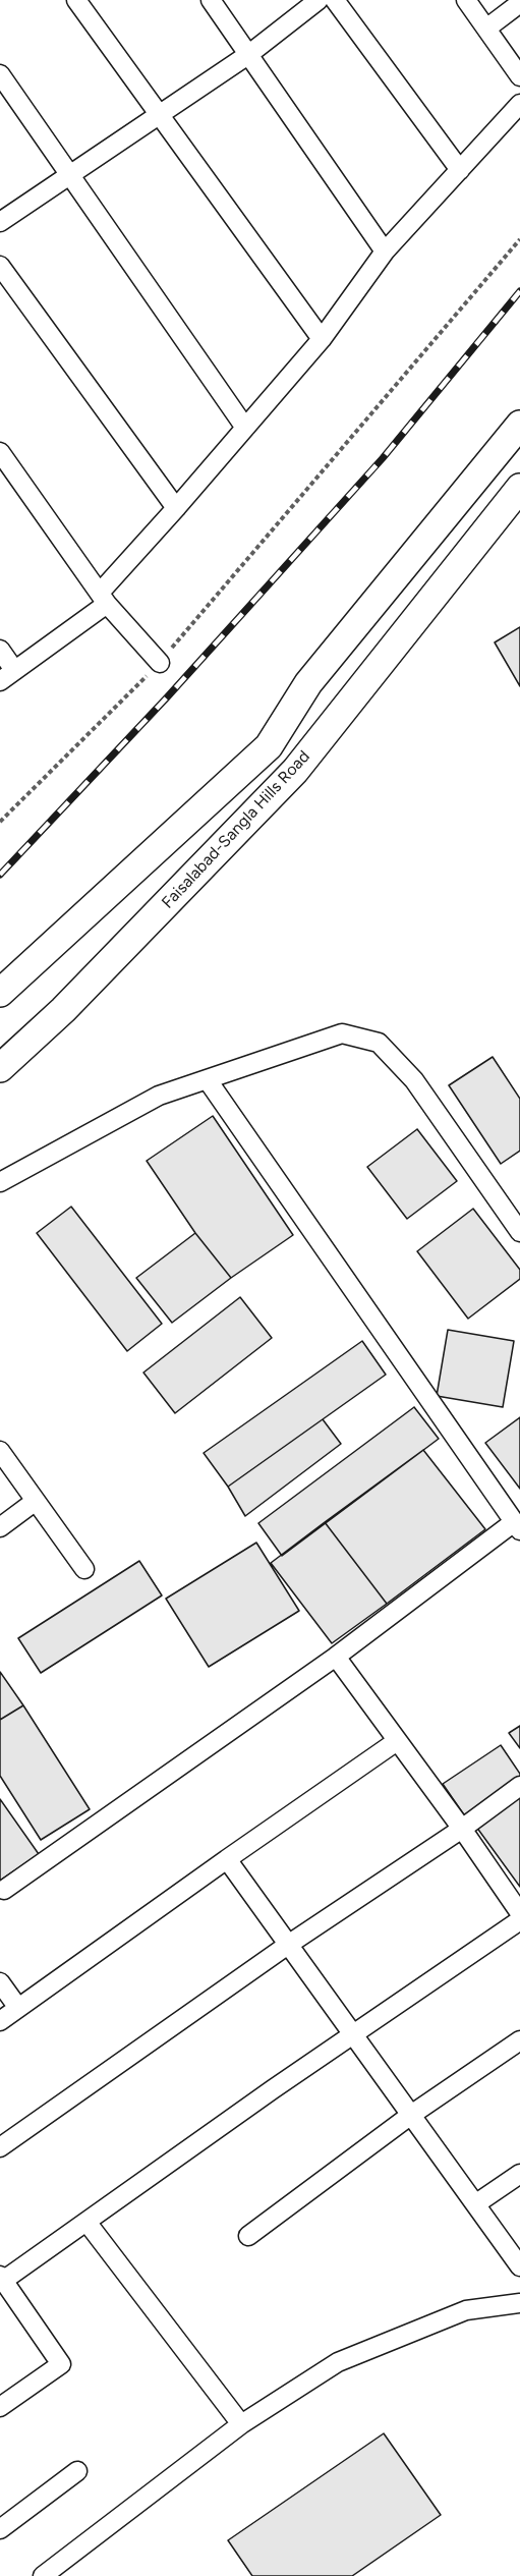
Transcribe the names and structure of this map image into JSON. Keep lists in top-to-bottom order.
{
  "streets": {
    "main road": ["Faisalabad-Sangla Hills Road"]
  }
}
